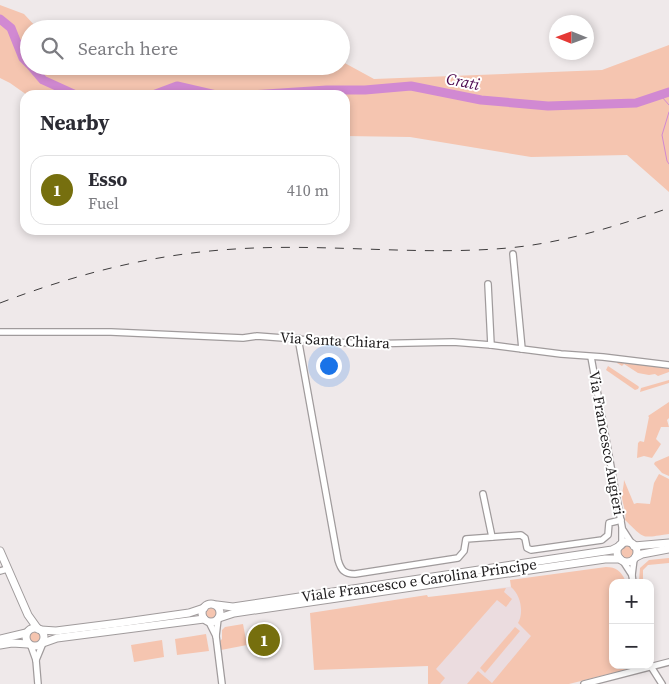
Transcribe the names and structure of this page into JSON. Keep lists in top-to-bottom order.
{
  "streets": {
    "street": ["Via Santa Chiara", "Via Francesco Augieri", "Viale Francesco e Carolina Principe"]
  },
  "crossings": [
    ["Via Santa Chiara", "Via Francesco Augieri"],
    ["Via Francesco Augieri", "Viale Francesco e Carolina Principe"]
  ],
  "water": ["Crati"],
  "north": "left",
  "page": {
    "search": "Search here",
    "heading": "Nearby",
    "list": [
      {
        "mark": "1",
        "name": "Esso",
        "note": "Fuel",
        "value": "410 m"
      }
    ],
    "map_buttons": ["+", "−"],
    "pins": "1"
  }
}
